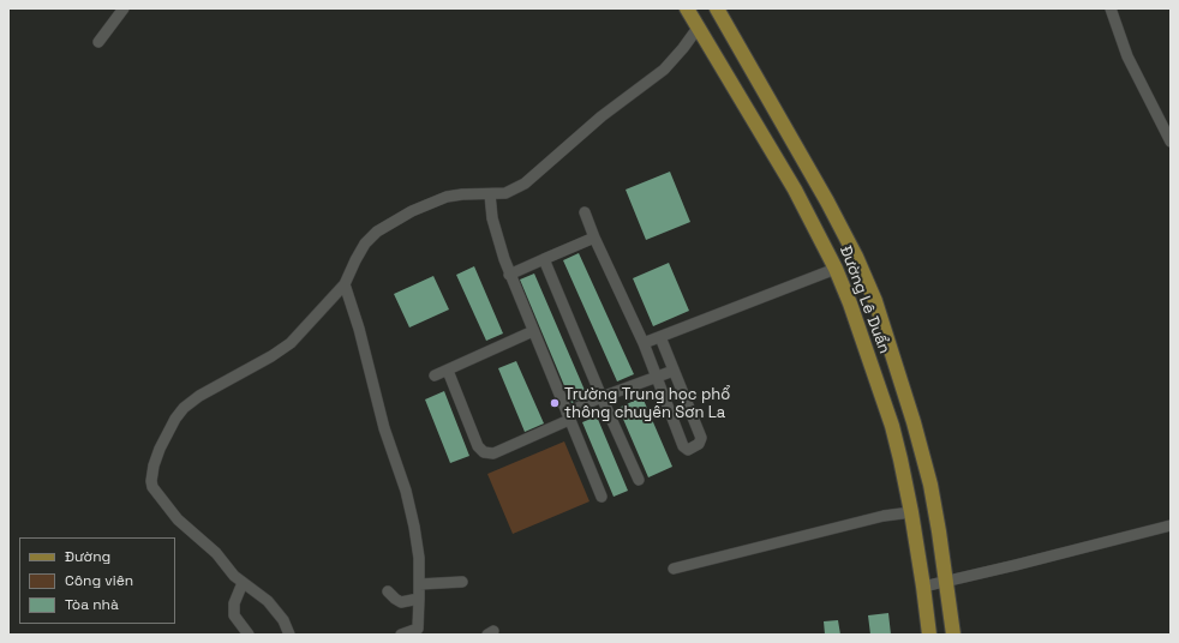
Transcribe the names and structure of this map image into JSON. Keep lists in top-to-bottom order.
{
  "streets": {
    "main road": ["Đường Lê Duẩn"]
  },
  "places": ["Trường Trung học phổ thông chuyên Sơn La"],
  "legend": ["Đường", "Công viên", "Tòa nhà"]
}
